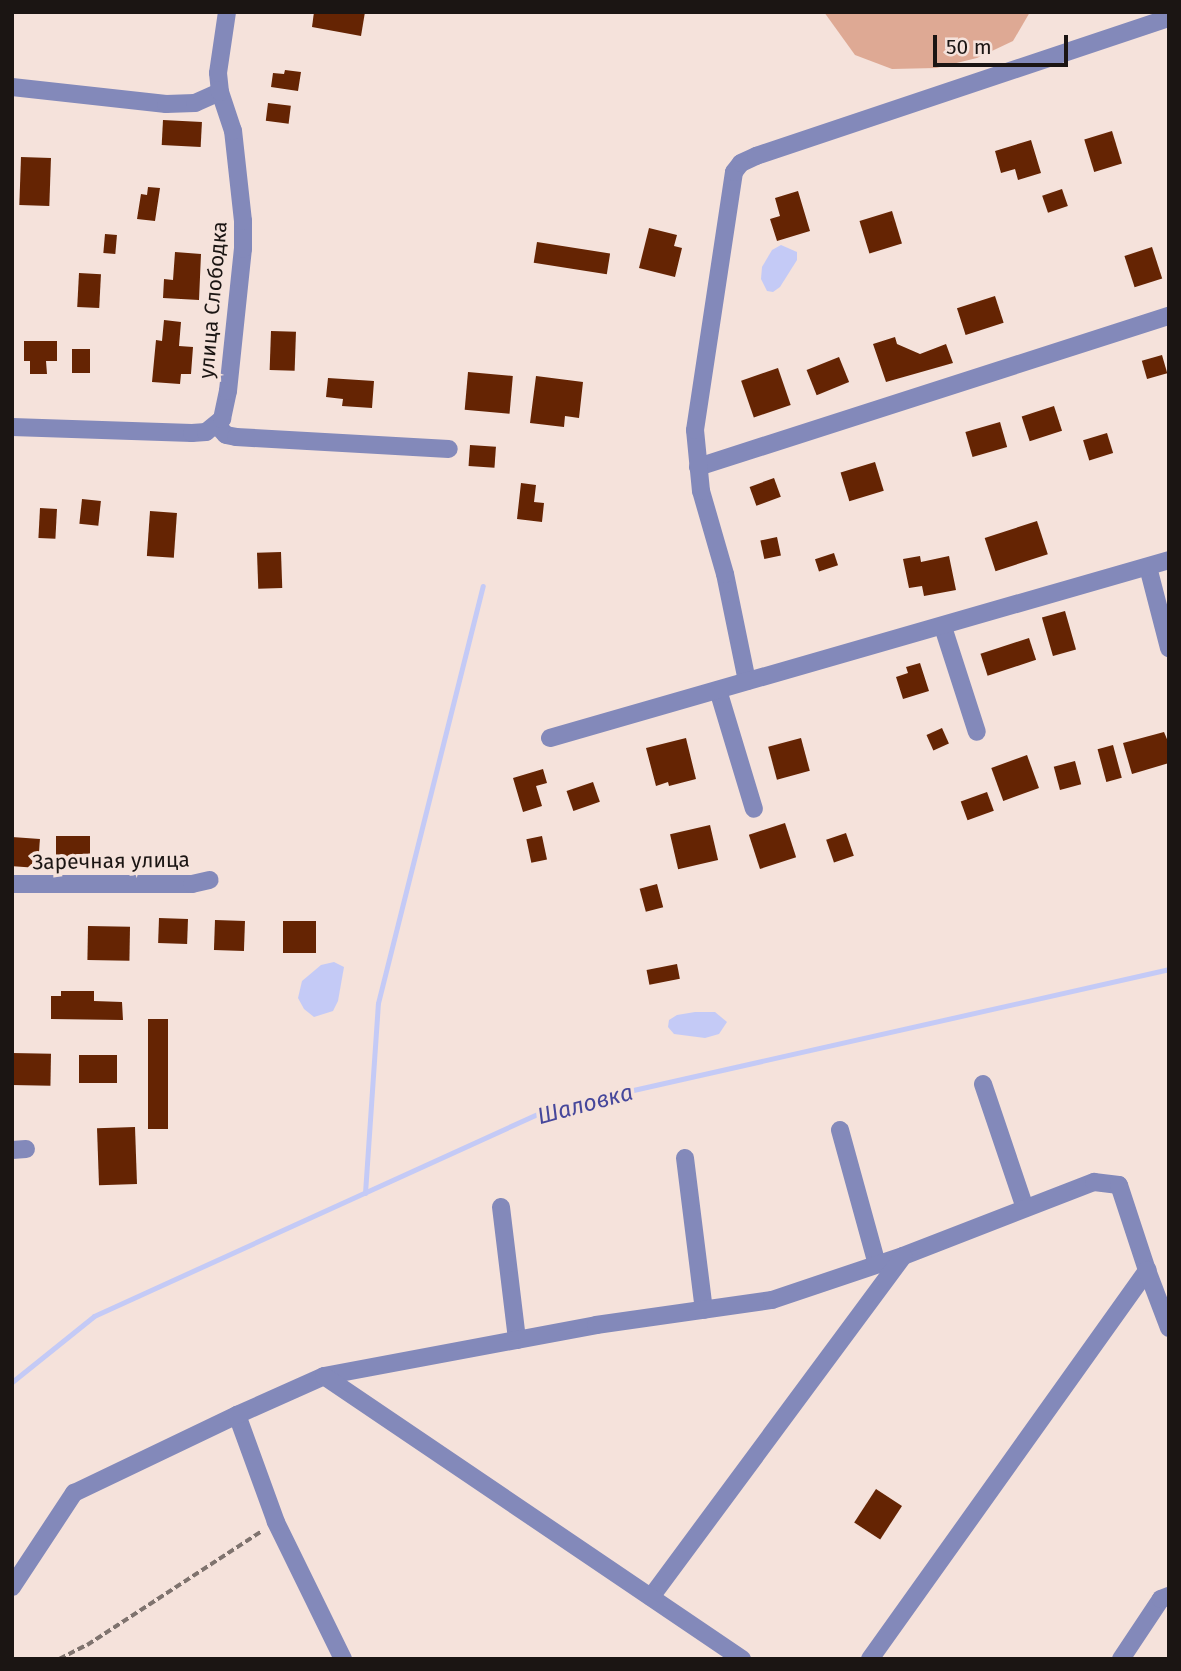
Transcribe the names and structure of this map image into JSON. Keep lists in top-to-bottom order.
{
  "streets": {
    "street": ["улица Слободка", "Заречная улица"]
  },
  "water": ["Шаловка"],
  "scale_bar": "50 m"
}
